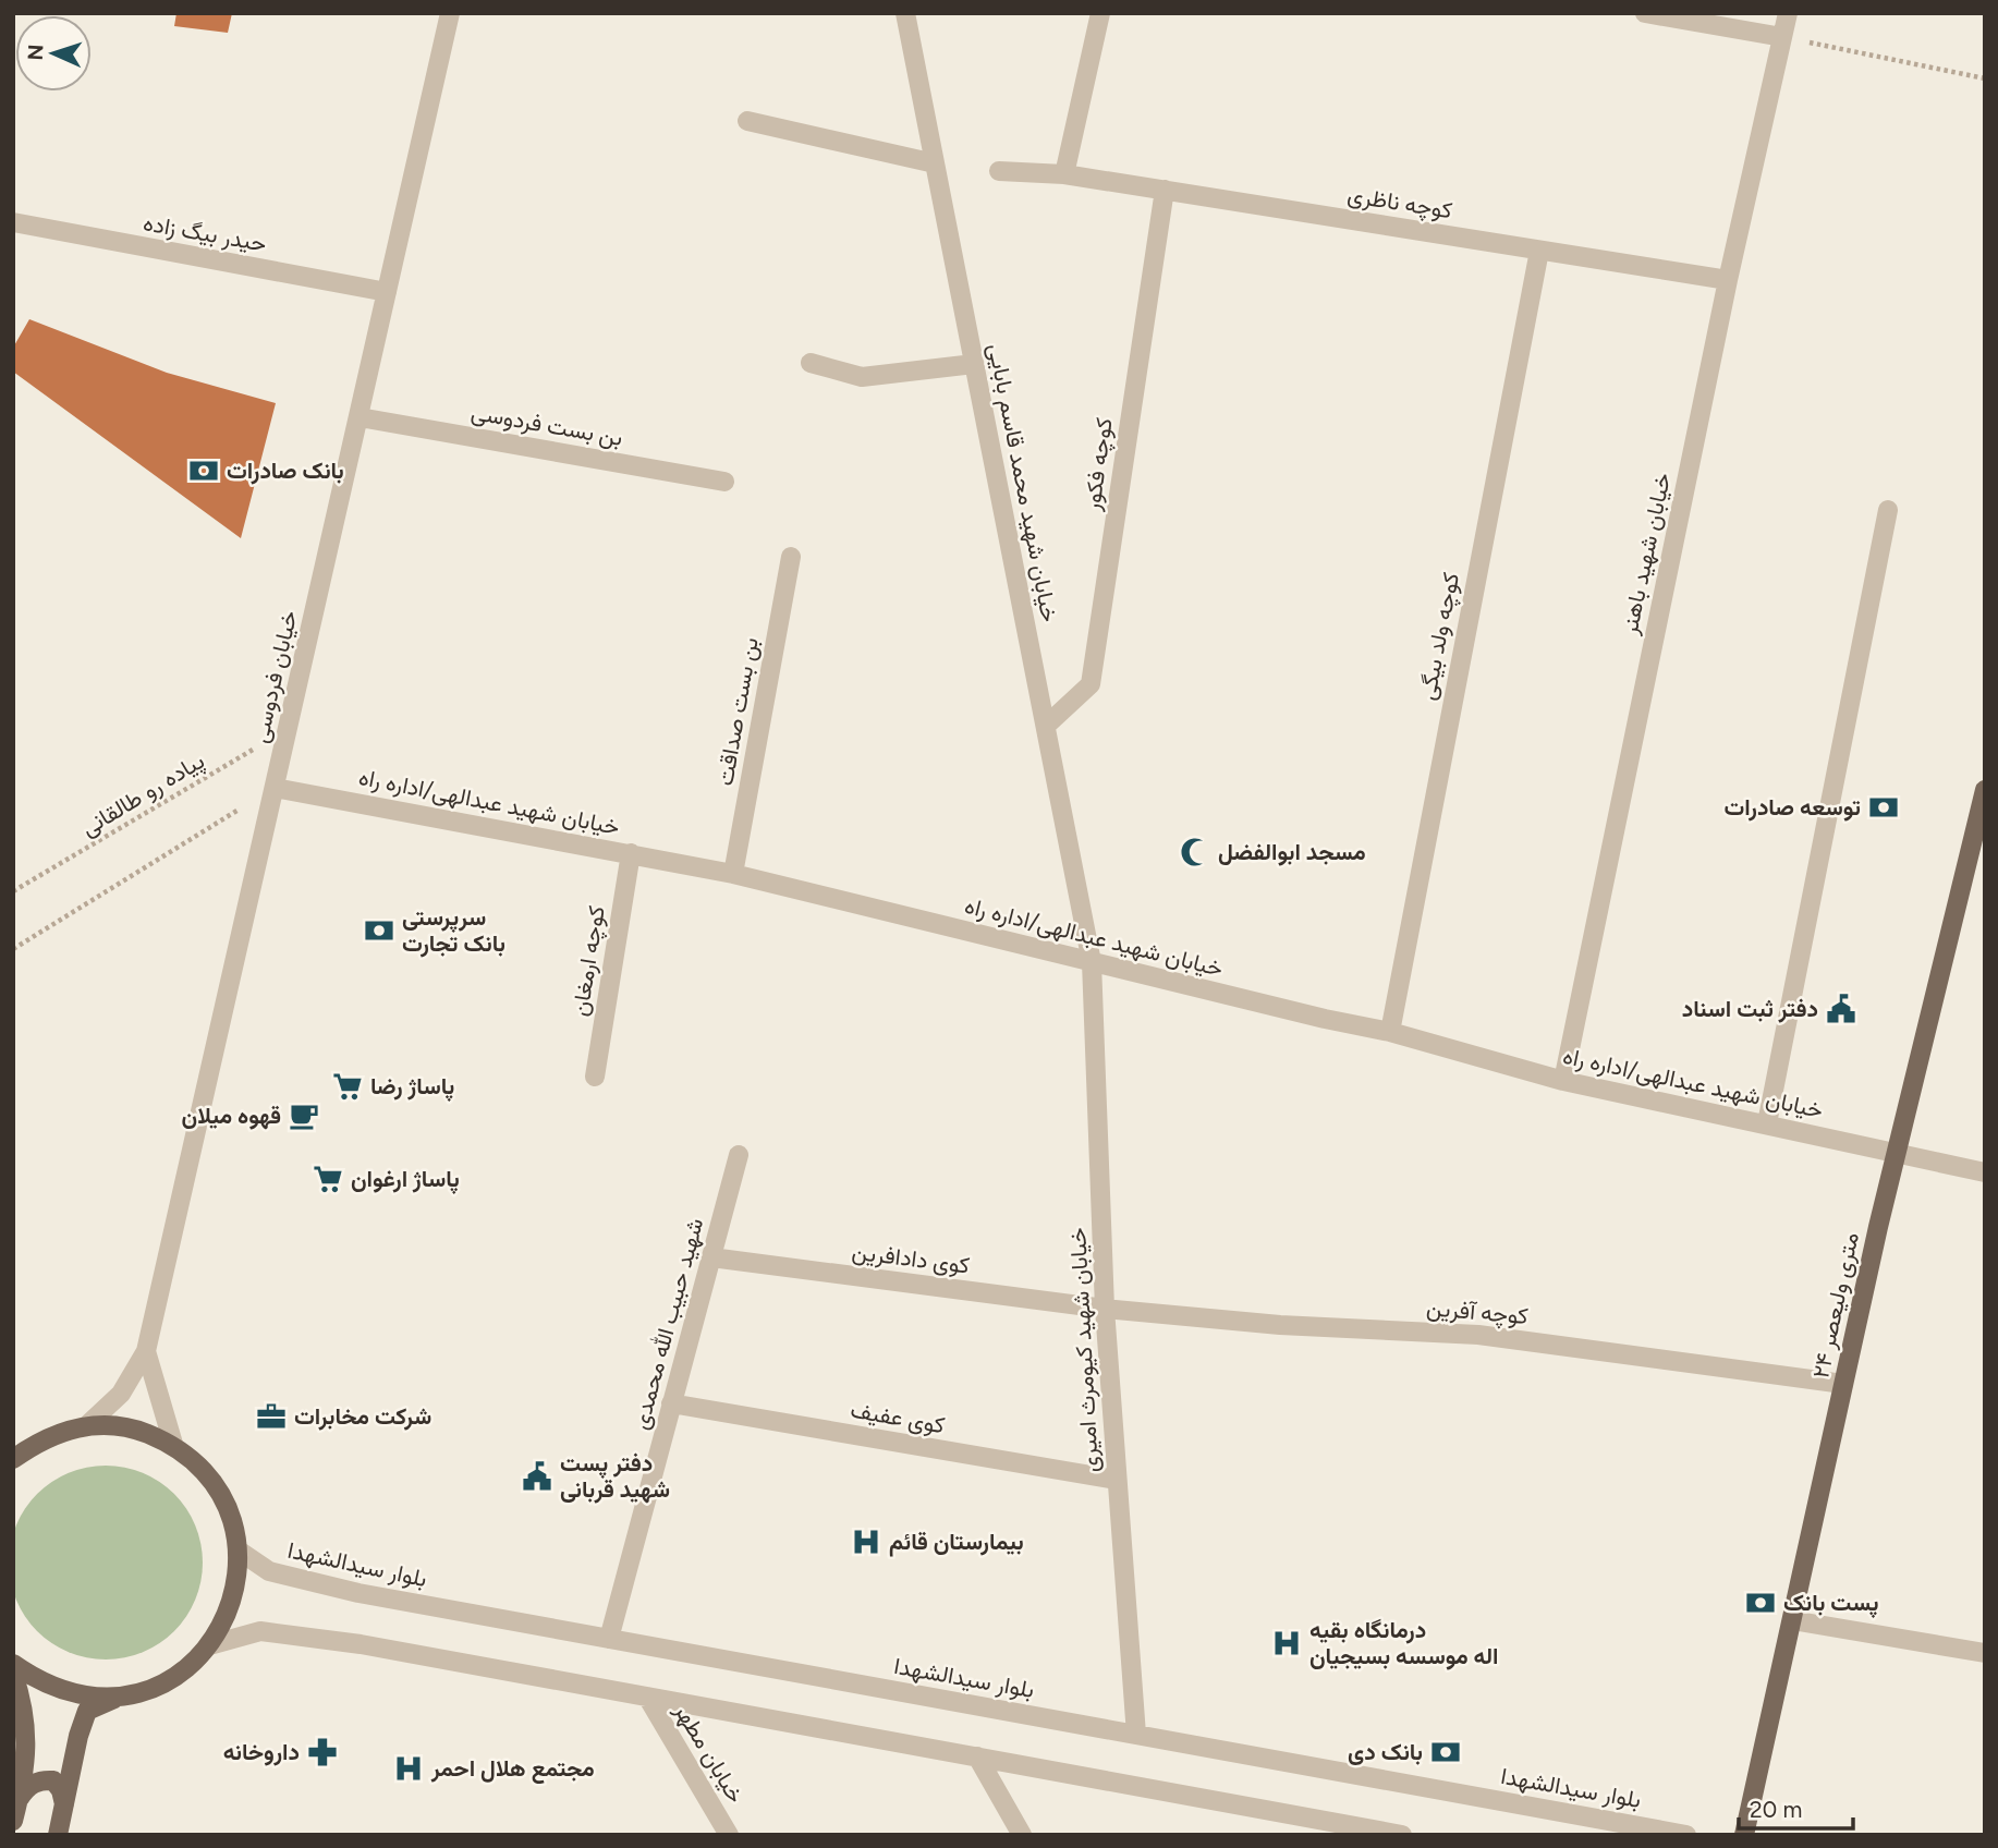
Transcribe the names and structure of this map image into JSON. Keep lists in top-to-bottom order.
{
  "streets": {
    "main road": ["۲۴ متری ولیعصر"],
    "street": [
      "کوچه ناظری",
      "حیدر بیگ زاده",
      "بن بست فردوسی",
      "کوچه فکور",
      "خیابان شهید محمد قاسم بابایی",
      "خیابان شهید باهنر",
      "کوچه ولد بیگی",
      "خیابان فردوسی",
      "بن بست صداقت",
      "خیابان شهید عبدالهی/اداره راه",
      "کوچه ارمغان",
      "کوی دادافرین",
      "کوچه آفرین",
      "شهید حبیب‌ الله محمدی",
      "خیابان شهید کیومرث امیری",
      "کوی عفیف",
      "بلوار سیدالشهدا",
      "خیابان مطهر"
    ],
    "path": ["پیاده رو طالقانی"]
  },
  "crossings": [
    ["کوچه ناظری", "کوچه فکور"],
    ["کوچه ناظری", "خیابان شهید باهنر"],
    ["کوچه ناظری", "کوچه ولد بیگی"],
    ["حیدر بیگ زاده", "خیابان فردوسی"],
    ["بن بست فردوسی", "خیابان فردوسی"],
    ["کوچه فکور", "خیابان شهید محمد قاسم بابایی"],
    ["خیابان شهید محمد قاسم بابایی", "خیابان شهید عبدالهی/اداره راه"],
    ["خیابان شهید محمد قاسم بابایی", "خیابان شهید کیومرث امیری"],
    ["خیابان شهید باهنر", "خیابان شهید عبدالهی/اداره راه"],
    ["کوچه ولد بیگی", "خیابان شهید عبدالهی/اداره راه"],
    ["خیابان فردوسی", "پیاده رو طالقانی"],
    ["خیابان فردوسی", "خیابان شهید عبدالهی/اداره راه"],
    ["بن بست صداقت", "خیابان شهید عبدالهی/اداره راه"],
    ["خیابان شهید عبدالهی/اداره راه", "کوچه ارمغان"],
    ["خیابان شهید عبدالهی/اداره راه", "۲۴ متری ولیعصر"],
    ["خیابان شهید عبدالهی/اداره راه", "خیابان شهید کیومرث امیری"],
    ["کوی دادافرین", "کوچه آفرین"],
    ["کوی دادافرین", "شهید حبیب‌ الله محمدی"],
    ["کوی دادافرین", "خیابان شهید کیومرث امیری"],
    ["۲۴ متری ولیعصر", "کوچه آفرین"],
    ["کوچه آفرین", "خیابان شهید کیومرث امیری"],
    ["شهید حبیب‌ الله محمدی", "کوی عفیف"],
    ["شهید حبیب‌ الله محمدی", "بلوار سیدالشهدا"],
    ["خیابان شهید کیومرث امیری", "کوی عفیف"],
    ["خیابان شهید کیومرث امیری", "بلوار سیدالشهدا"]
  ],
  "places": {
    "bank": [
      "بانک صادرات",
      "توسعه صادرات",
      "سرپرستی بانک تجارت",
      "پست بانک",
      "بانک دی"
    ],
    "mosque": ["مسجد ابوالفضل"],
    "public building": ["دفتر ثبت اسناد", "دفتر پست شهید قربانی"],
    "supermarket": ["پاساژ رضا", "پاساژ ارغوان"],
    "cafe": ["قهوه میلان"],
    "office": ["شرکت مخابرات"],
    "hospital": ["بیمارستان قائم", "درمانگاه بقیه اله موسسه بسیجیان", "مجتمع هلال احمر"],
    "pharmacy": ["داروخانه"]
  },
  "scale_bar": "20 m",
  "north": "left"
}
